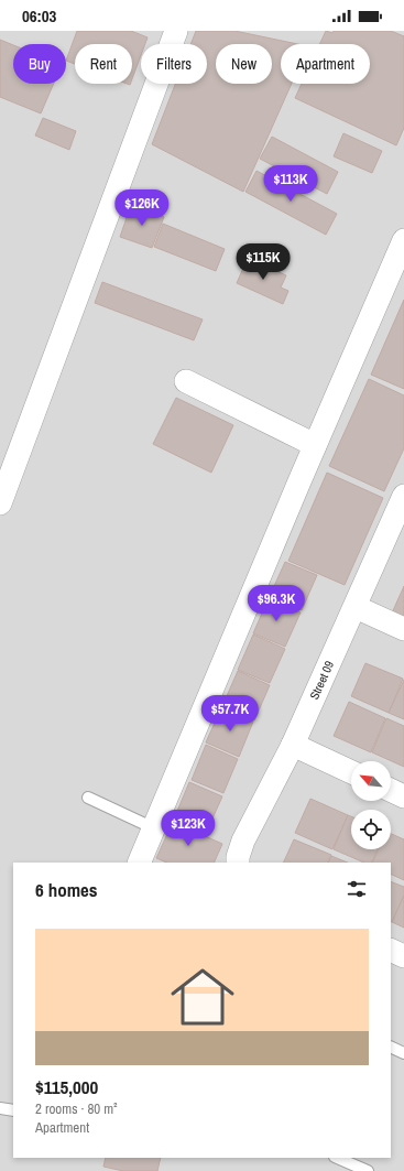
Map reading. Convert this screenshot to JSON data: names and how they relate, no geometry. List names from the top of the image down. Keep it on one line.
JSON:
{"streets":{"street":["Street 09"]},"north":"top left","page":{"status":"06:03","chip":["Buy","Rent","Filters","New","Apartment"],"price":["$113K","$126K","$115K","$96.3K","$57.7K","$123K"],"heading":"6 homes","list":[{"name":"$115,000","note":"2 rooms · 80 m² · Apartment"}]}}
